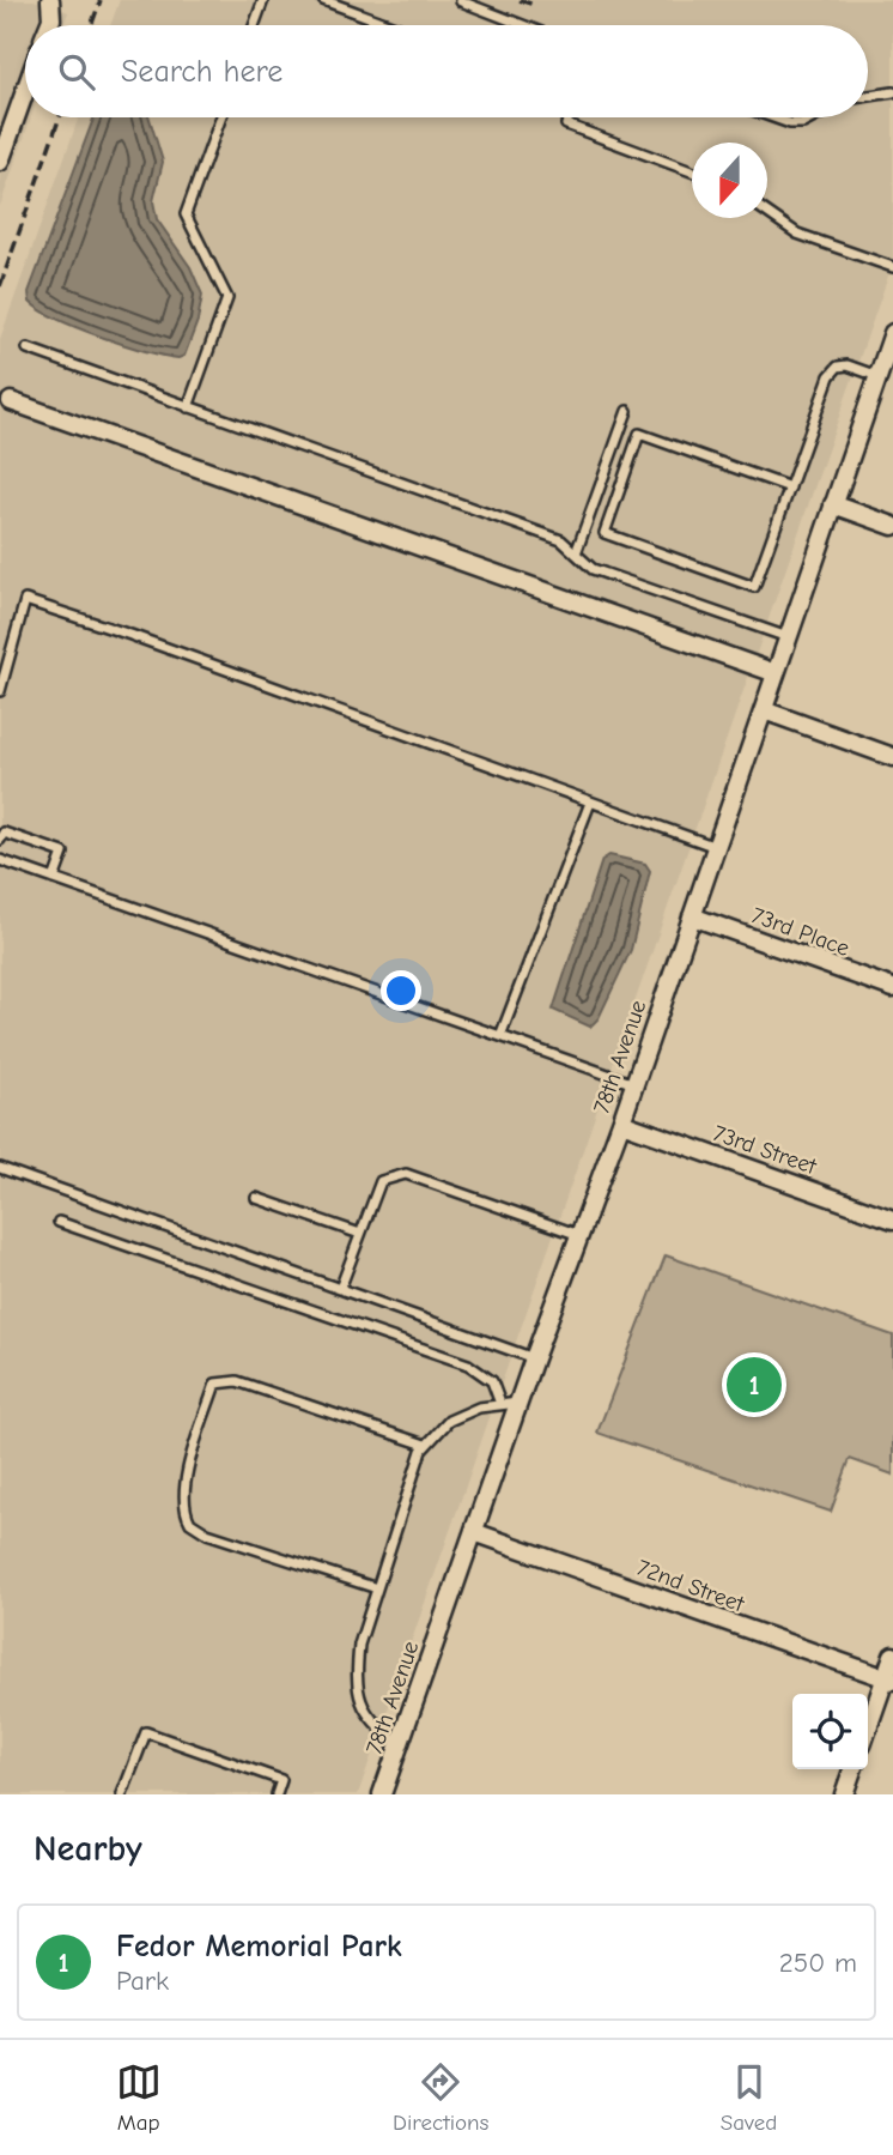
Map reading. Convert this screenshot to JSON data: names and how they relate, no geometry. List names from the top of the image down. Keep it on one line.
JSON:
{"streets":{"street":["73rd Place","78th Avenue","73rd Street","72nd Street"]},"crossings":[["73rd Place","78th Avenue"],["78th Avenue","73rd Street"],["78th Avenue","72nd Street"]],"north":"bottom","page":{"search":"Search here","pins":"1","heading":"Nearby","list":[{"mark":"1","name":"Fedor Memorial Park","note":"Park","value":"250 m"}],"nav":["Map","Directions","Saved"]}}
